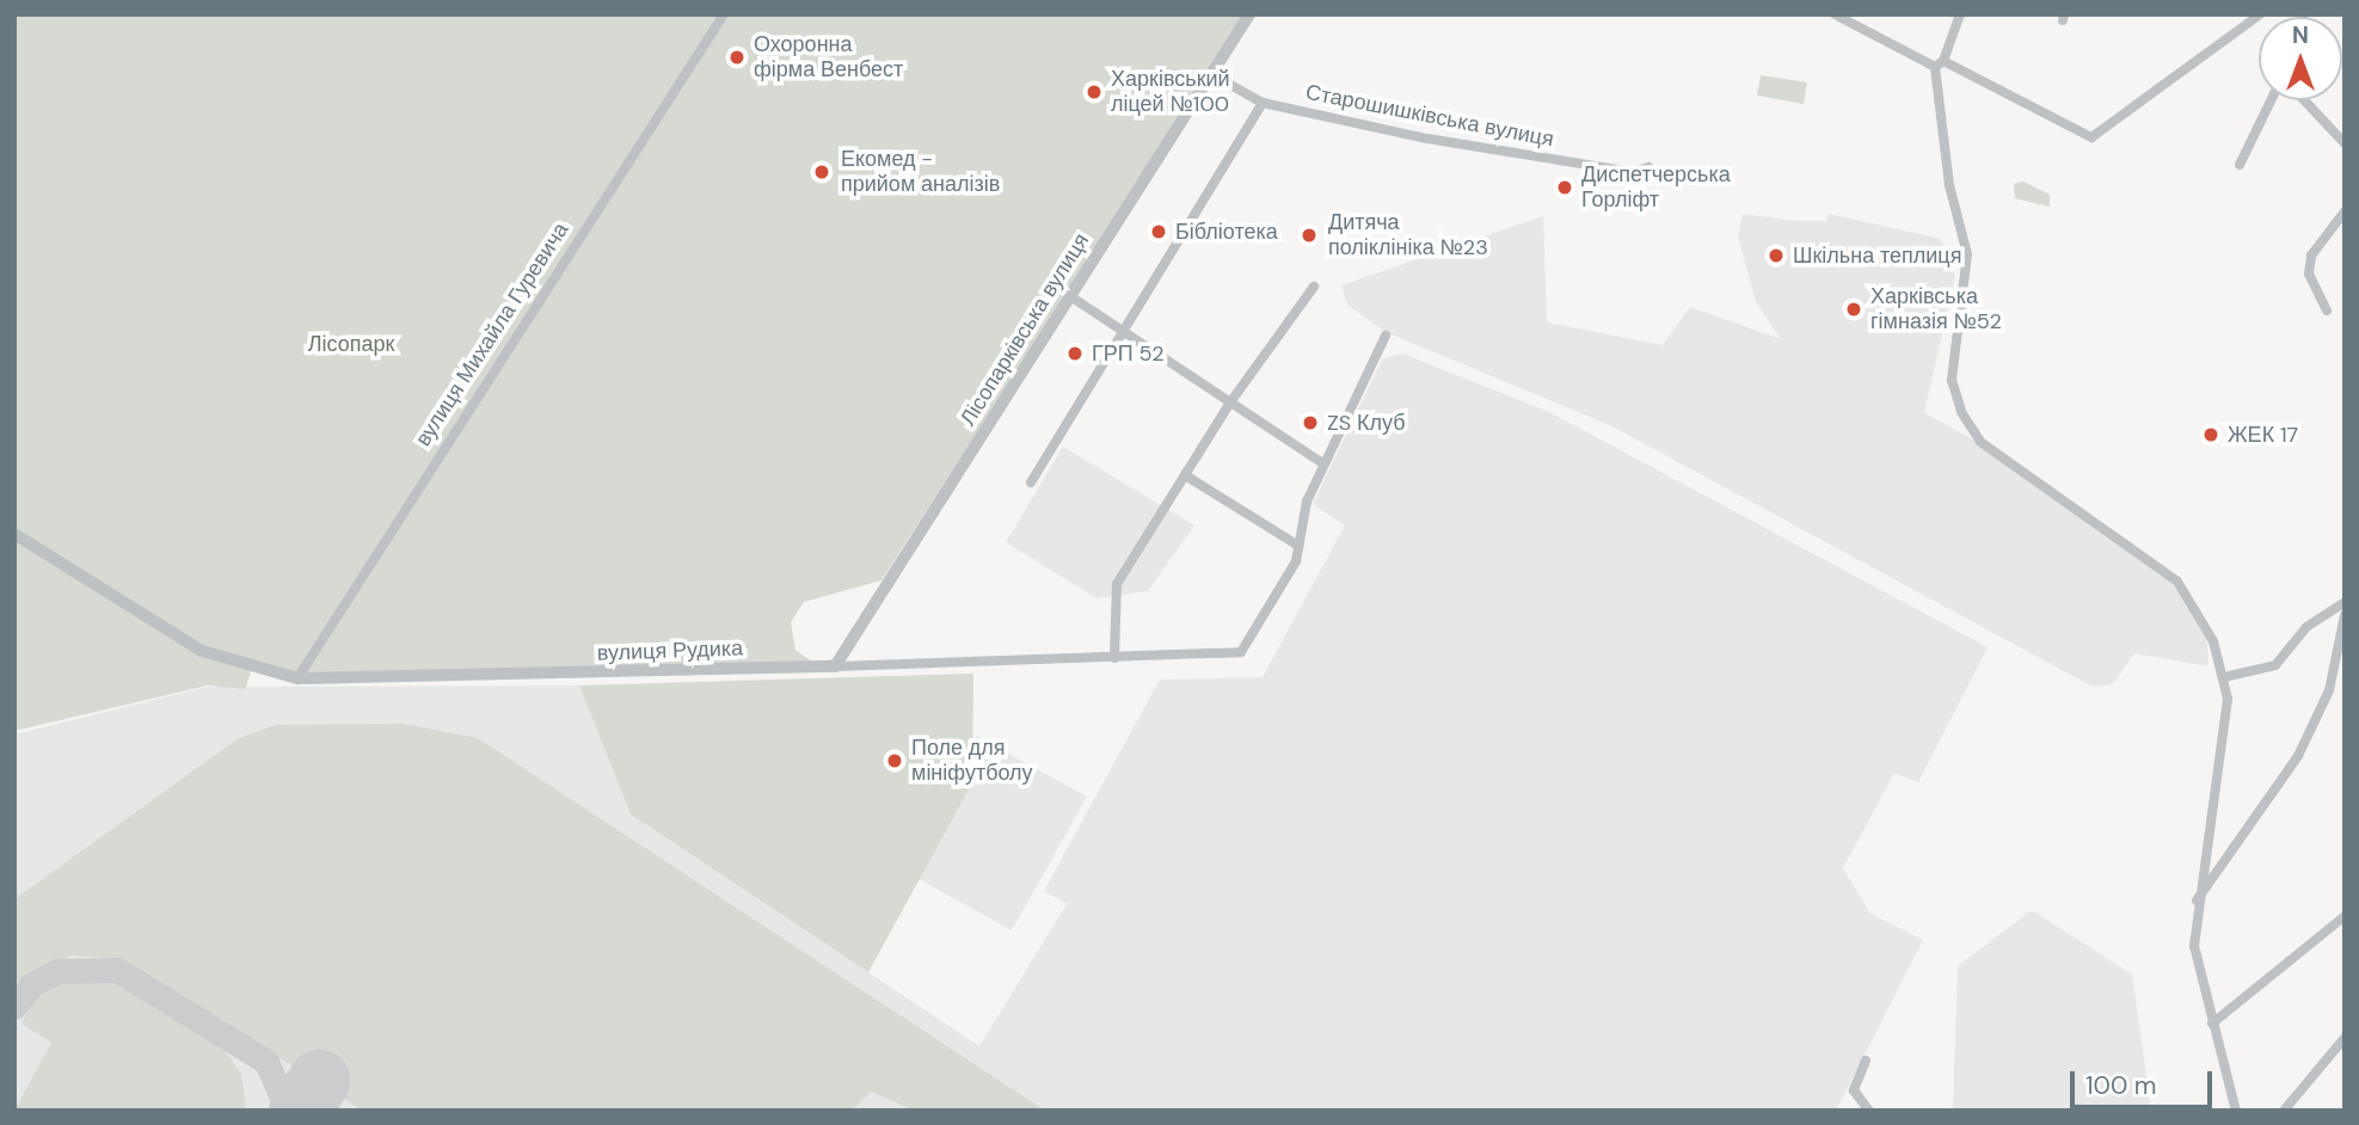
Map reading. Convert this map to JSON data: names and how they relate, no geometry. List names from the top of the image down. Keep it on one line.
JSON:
{"streets":{"street":["Старошишківська вулиця","Лісопарківська вулиця","вулиця Михайла Гуревича","вулиця Рудика"]},"crossings":[["Старошишківська вулиця","Лісопарківська вулиця"],["Лісопарківська вулиця","вулиця Рудика"],["вулиця Михайла Гуревича","вулиця Рудика"]],"parks":["Лісопарк"],"places":["Охоронна фірма Венбест","Харківський ліцей №100","Екомед - прийом аналізів","Диспетчерська Горліфт","Бібліотека","Дитяча поліклініка №23","Шкільна теплиця","Харківська гімназія №52","ГРП 52","ZS Клуб","ЖЕК 17","Поле для мініфутболу"],"scale_bar":"100 m","north":"top"}
